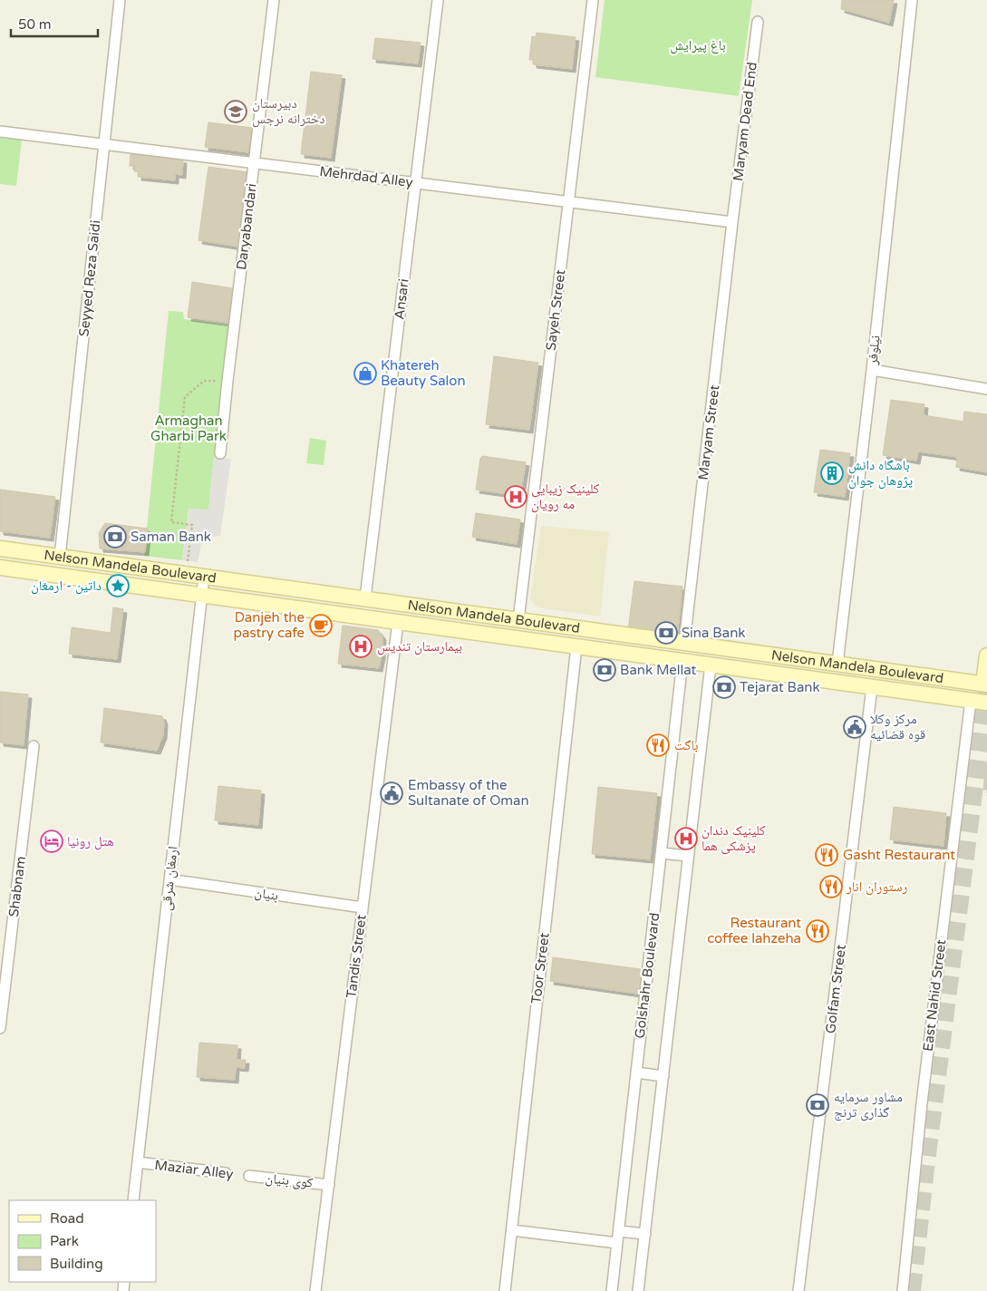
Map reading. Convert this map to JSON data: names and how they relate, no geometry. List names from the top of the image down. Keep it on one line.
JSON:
{"streets":{"main road":["Nelson Mandela Boulevard"],"street":["Maryam Dead End","Mehrdad Alley","Daryabandari","Seyyed Reza Saidi","Ansari","Sayeh Street","نیلوفر","Maryam Street","ارمغان شرقی","Shabnam","بنیان","Tandis Street","Toor Street","Golshahr Boulevard","Golfam Street","East Nahid Street","Maziar Alley","کوی بنیان"]},"crossings":[["Maryam Dead End","Mehrdad Alley"],["Maryam Dead End","Maryam Street"],["Mehrdad Alley","Daryabandari"],["Mehrdad Alley","Seyyed Reza Saidi"],["Mehrdad Alley","Ansari"],["Mehrdad Alley","Sayeh Street"],["Mehrdad Alley","Maryam Street"],["Seyyed Reza Saidi","Nelson Mandela Boulevard"],["Ansari","Nelson Mandela Boulevard"],["Sayeh Street","Nelson Mandela Boulevard"],["نیلوفر","Nelson Mandela Boulevard"],["Maryam Street","Nelson Mandela Boulevard"],["Nelson Mandela Boulevard","ارمغان شرقی"],["Nelson Mandela Boulevard","Tandis Street"],["Nelson Mandela Boulevard","Toor Street"],["Nelson Mandela Boulevard","Golshahr Boulevard"],["Nelson Mandela Boulevard","Golfam Street"],["Nelson Mandela Boulevard","East Nahid Street"],["ارمغان شرقی","بنیان"],["ارمغان شرقی","Maziar Alley"],["بنیان","Tandis Street"],["Tandis Street","کوی بنیان"]],"parks":["باغ پیرایش","Armaghan Gharbi Park"],"places":{"school or university":["دبیرستان دخترانه نرجس"],"shop":["Khatereh Beauty Salon"],"building":["باشگاه دانش پژوهان جوان"],"hospital":["کلینیک زیبایی مه رویان","بیمارستان تندیس","کلینیک دندان پزشکی هما"],"bank":["Saman Bank","Sina Bank","Bank Mellat","Tejarat Bank","مشاور سرمایه گذاری ترنج"],"place":["داتین - ارمغان"],"cafe":["Danjeh the pastry cafe"],"public building":["مرکز وکلا قوه قضائیه","Embassy of the Sultanate of Oman"],"restaurant":["باگت","Gasht Restaurant","رستوران انار","Restaurant coffee lahzeha"],"hotel":["هتل رونیا"]},"legend":["Road","Park","Building"],"scale_bar":"50 m"}
